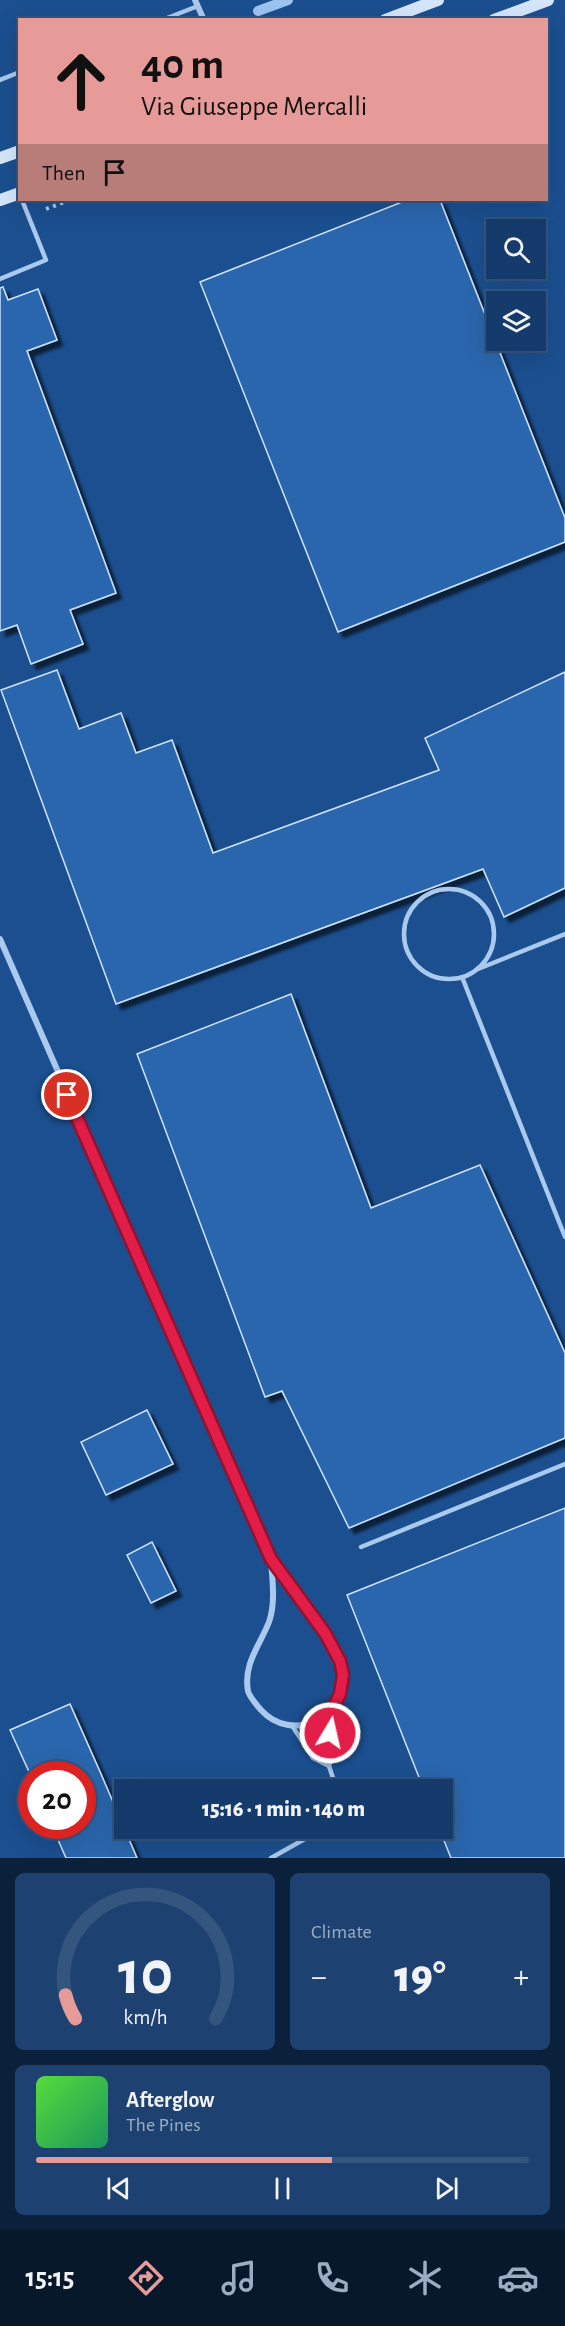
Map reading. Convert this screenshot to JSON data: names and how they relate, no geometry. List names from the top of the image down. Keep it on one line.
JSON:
{"page":{"turn":["40 m","Via Giuseppe Mercalli"],"then":"Then","limit":"20","trip":"15:16 · 1 min · 140 m","tile":"Climate","heat":["−","19°","+"],"song":["Afterglow","The Pines"],"tabs":"15:15","gauge":["10","km/h"]}}
